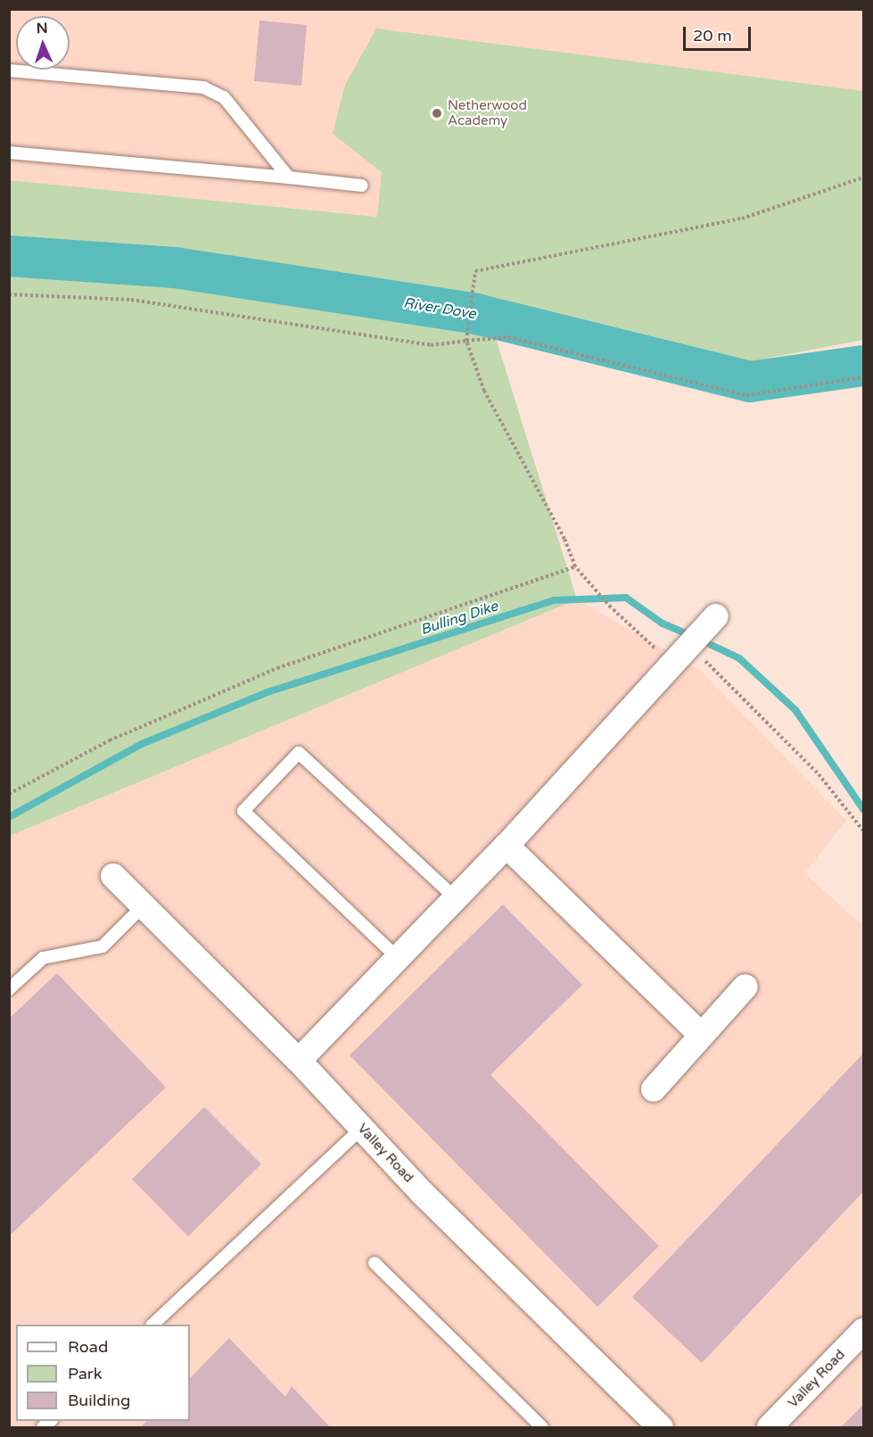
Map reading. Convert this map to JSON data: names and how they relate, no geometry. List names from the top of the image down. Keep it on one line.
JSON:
{"streets":{"street":["Valley Road"]},"water":["River Dove","Bulling Dike"],"places":["Netherwood Academy"],"legend":["Road","Park","Building"],"scale_bar":"20 m","north":"top"}
